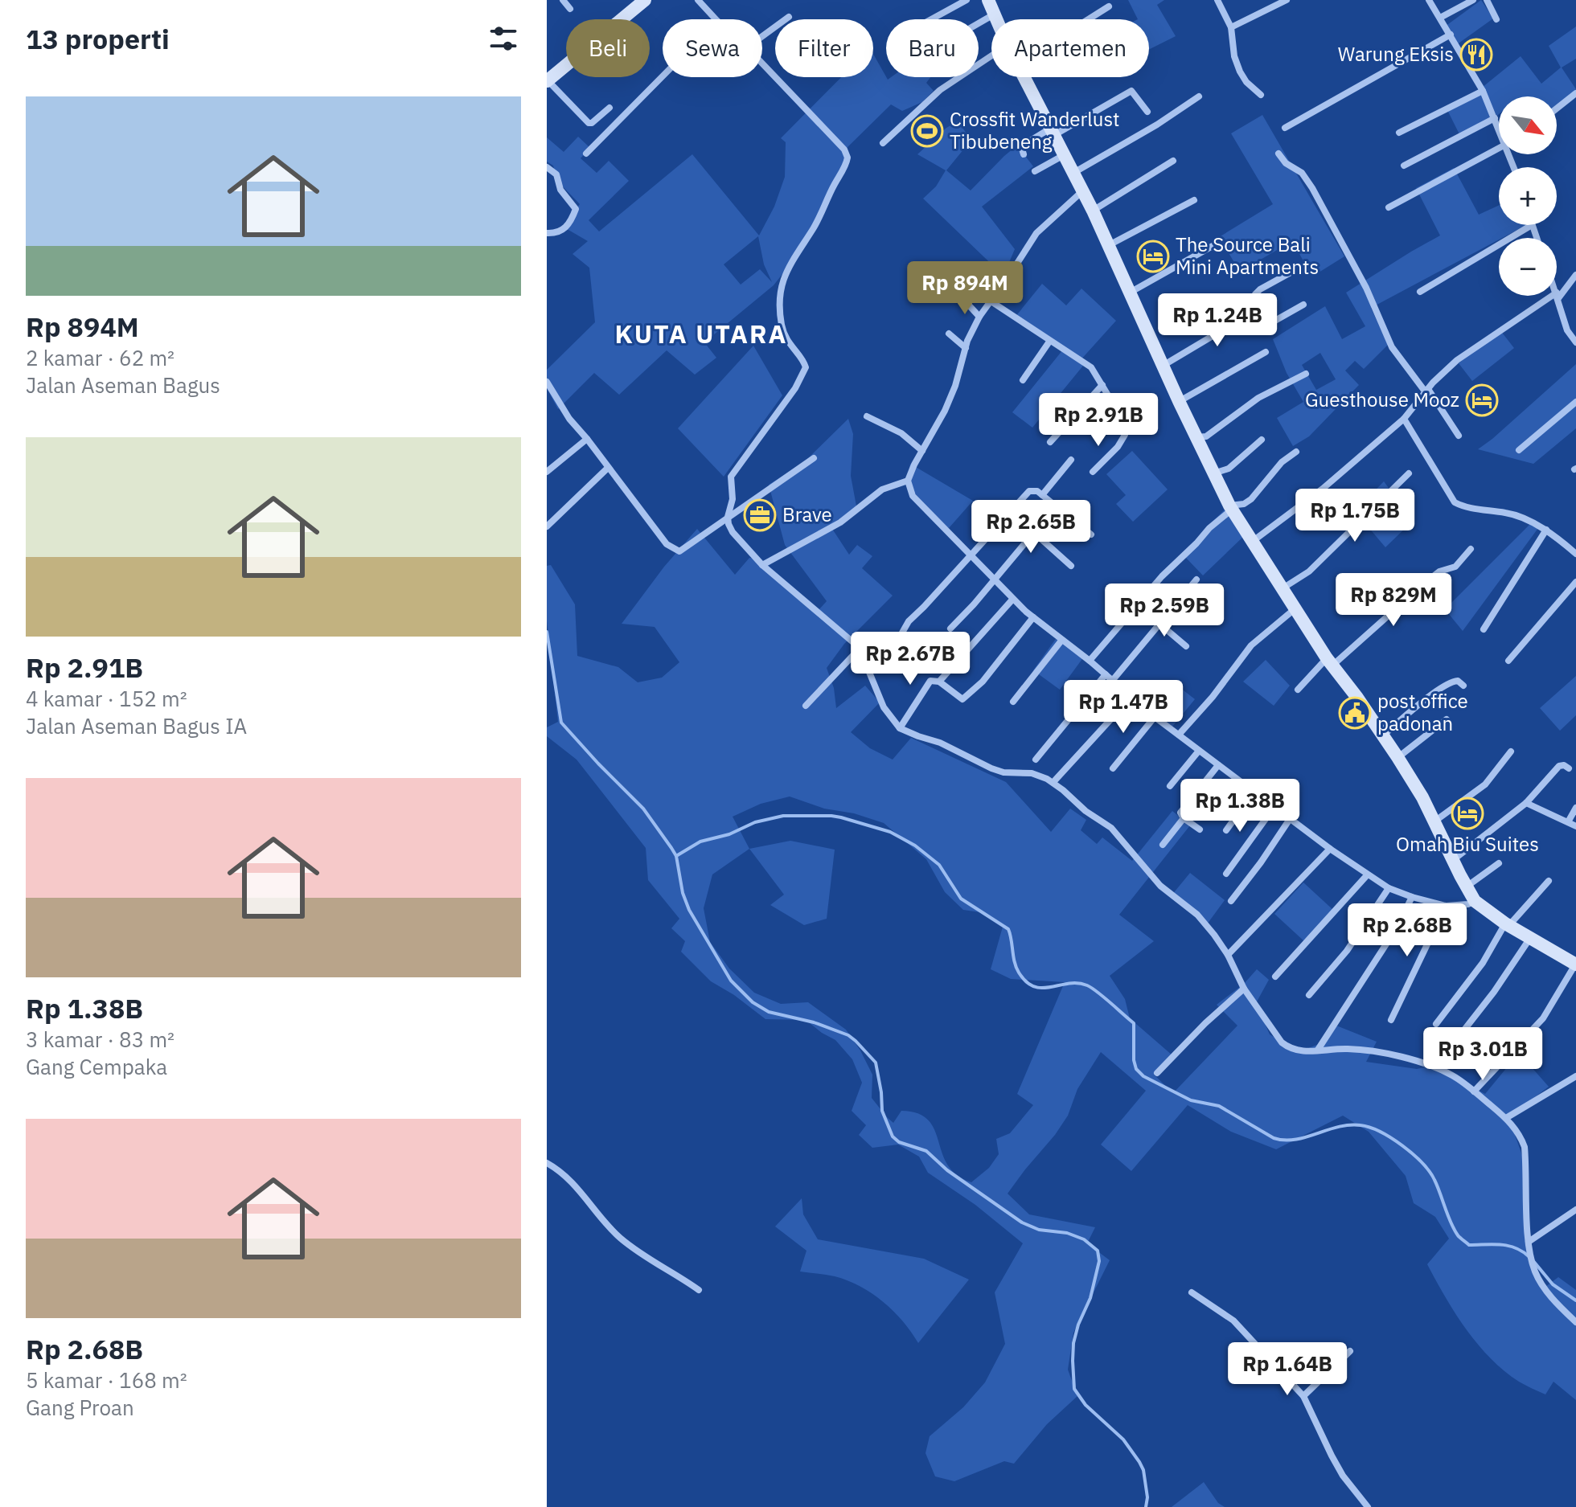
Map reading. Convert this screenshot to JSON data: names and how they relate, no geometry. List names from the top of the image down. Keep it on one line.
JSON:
{"districts":["KUTA UTARA"],"places":{"restaurant":["Warung Eksis"],"sports":["Crossfit Wanderlust Tibubeneng"],"hotel":["The Source Bali Mini Apartments","Guesthouse Mooz","Omah Biu Suites"],"office":["Brave"],"public building":["post office padonan"]},"north":"bottom right","page":{"heading":"13 properti","chip":["Beli","Sewa","Filter","Baru","Apartemen"],"list":[{"name":"Rp 894M","note":"2 kamar · 62 m² · Jalan Aseman Bagus"},{"name":"Rp 2.91B","note":"4 kamar · 152 m² · Jalan Aseman Bagus IA"},{"name":"Rp 1.38B","note":"3 kamar · 83 m² · Gang Cempaka"},{"name":"Rp 2.68B","note":"5 kamar · 168 m² · Gang Proan"}],"map_buttons":["+","−"],"price":["Rp 894M","Rp 1.24B","Rp 2.91B","Rp 1.75B","Rp 2.65B","Rp 829M","Rp 2.59B","Rp 2.67B","Rp 1.47B","Rp 1.38B","Rp 2.68B","Rp 3.01B","Rp 1.64B"]}}
